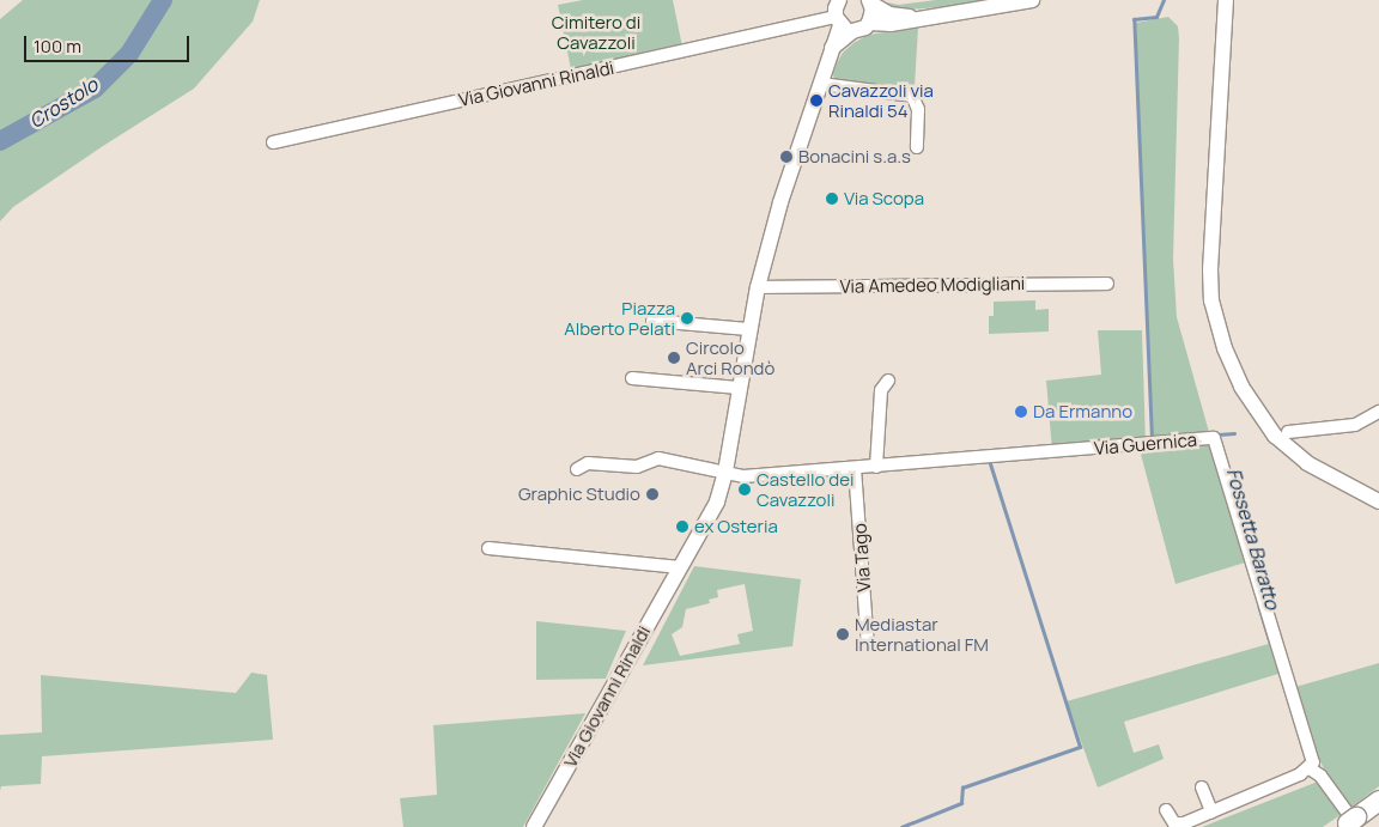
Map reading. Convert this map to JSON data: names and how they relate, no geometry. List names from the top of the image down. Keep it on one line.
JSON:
{"streets":{"street":["Via Giovanni Rinaldi","Via Amedeo Modigliani","Via Guernica","Via Tago"]},"crossings":[["Via Giovanni Rinaldi","Via Amedeo Modigliani"],["Via Giovanni Rinaldi","Via Guernica"],["Via Guernica","Via Tago"]],"water":["Crostolo","Fossetta Baratto"],"parks":["Cimitero di Cavazzoli"],"places":["Cavazzoli via Rinaldi 54","Bonacini s.a.s","Via Scopa","Piazza Alberto Pelati","Circolo Arci Rondò","Da Ermanno","Castello dei Cavazzoli","Graphic Studio","ex Osteria","Mediastar International FM"],"scale_bar":"100 m"}
